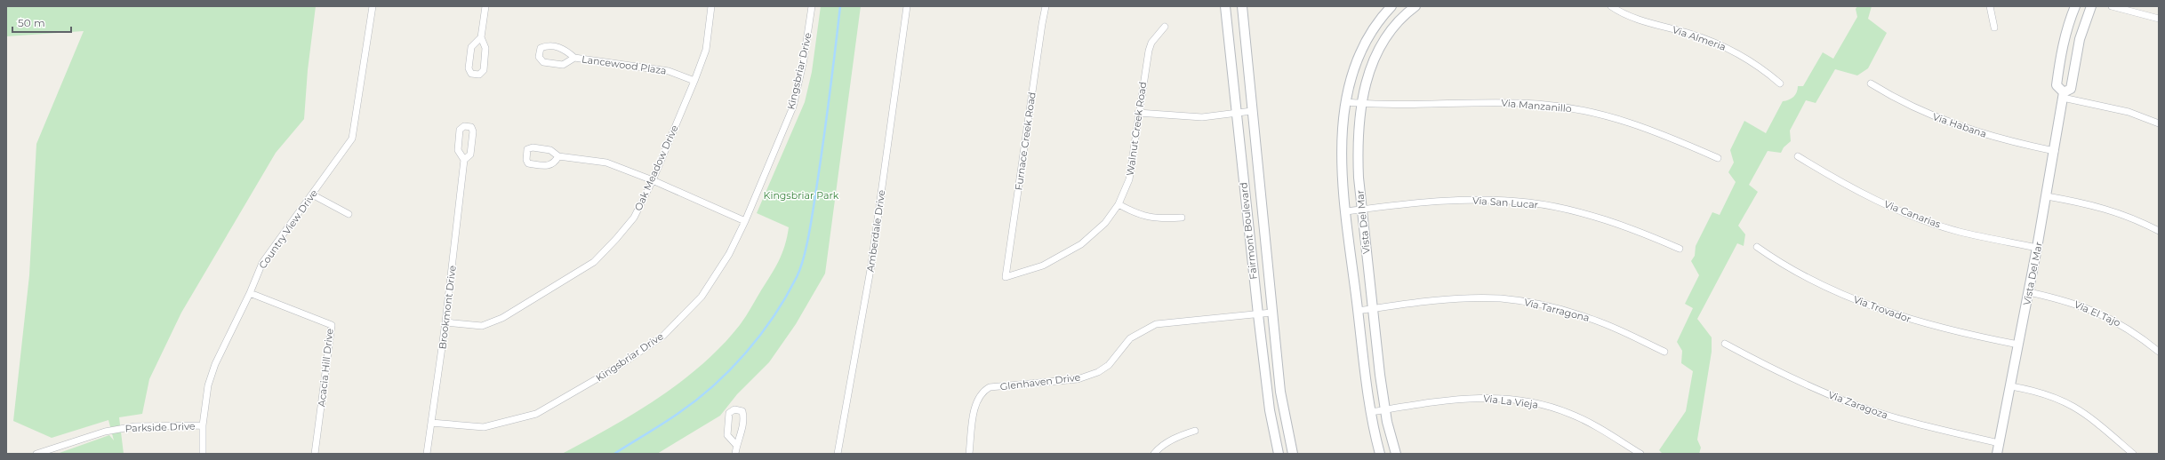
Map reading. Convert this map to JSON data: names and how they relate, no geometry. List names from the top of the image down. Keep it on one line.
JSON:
{"streets":{"street":["Via Almeria","Lancewood Plaza","Kingsbriar Drive","Via Manzanillo","Via Habana","Walnut Creek Road","Furnace Creek Road","Oak Meadow Drive","Via San Lucar","Via Canarias","Vista Del Mar","Country View Drive","Amberdale Drive","Fairmont Boulevard","Brookmont Drive","Via Trovador","Via Tarragona","Via El Tajo","Acacia Hill Drive","Glenhaven Drive","Via La Vieja","Via Zaragoza","Parkside Drive"]},"crossings":[["Lancewood Plaza","Oak Meadow Drive"],["Kingsbriar Drive","Brookmont Drive"],["Via Manzanillo","Vista Del Mar"],["Via Habana","Vista Del Mar"],["Walnut Creek Road","Furnace Creek Road"],["Oak Meadow Drive","Brookmont Drive"],["Via San Lucar","Vista Del Mar"],["Via Canarias","Vista Del Mar"],["Vista Del Mar","Via Trovador"],["Vista Del Mar","Via Tarragona"],["Vista Del Mar","Via El Tajo"],["Vista Del Mar","Via La Vieja"],["Vista Del Mar","Via Zaragoza"],["Country View Drive","Acacia Hill Drive"],["Country View Drive","Parkside Drive"],["Fairmont Boulevard","Glenhaven Drive"]],"parks":["Kingsbriar Park"],"scale_bar":"50 m"}
